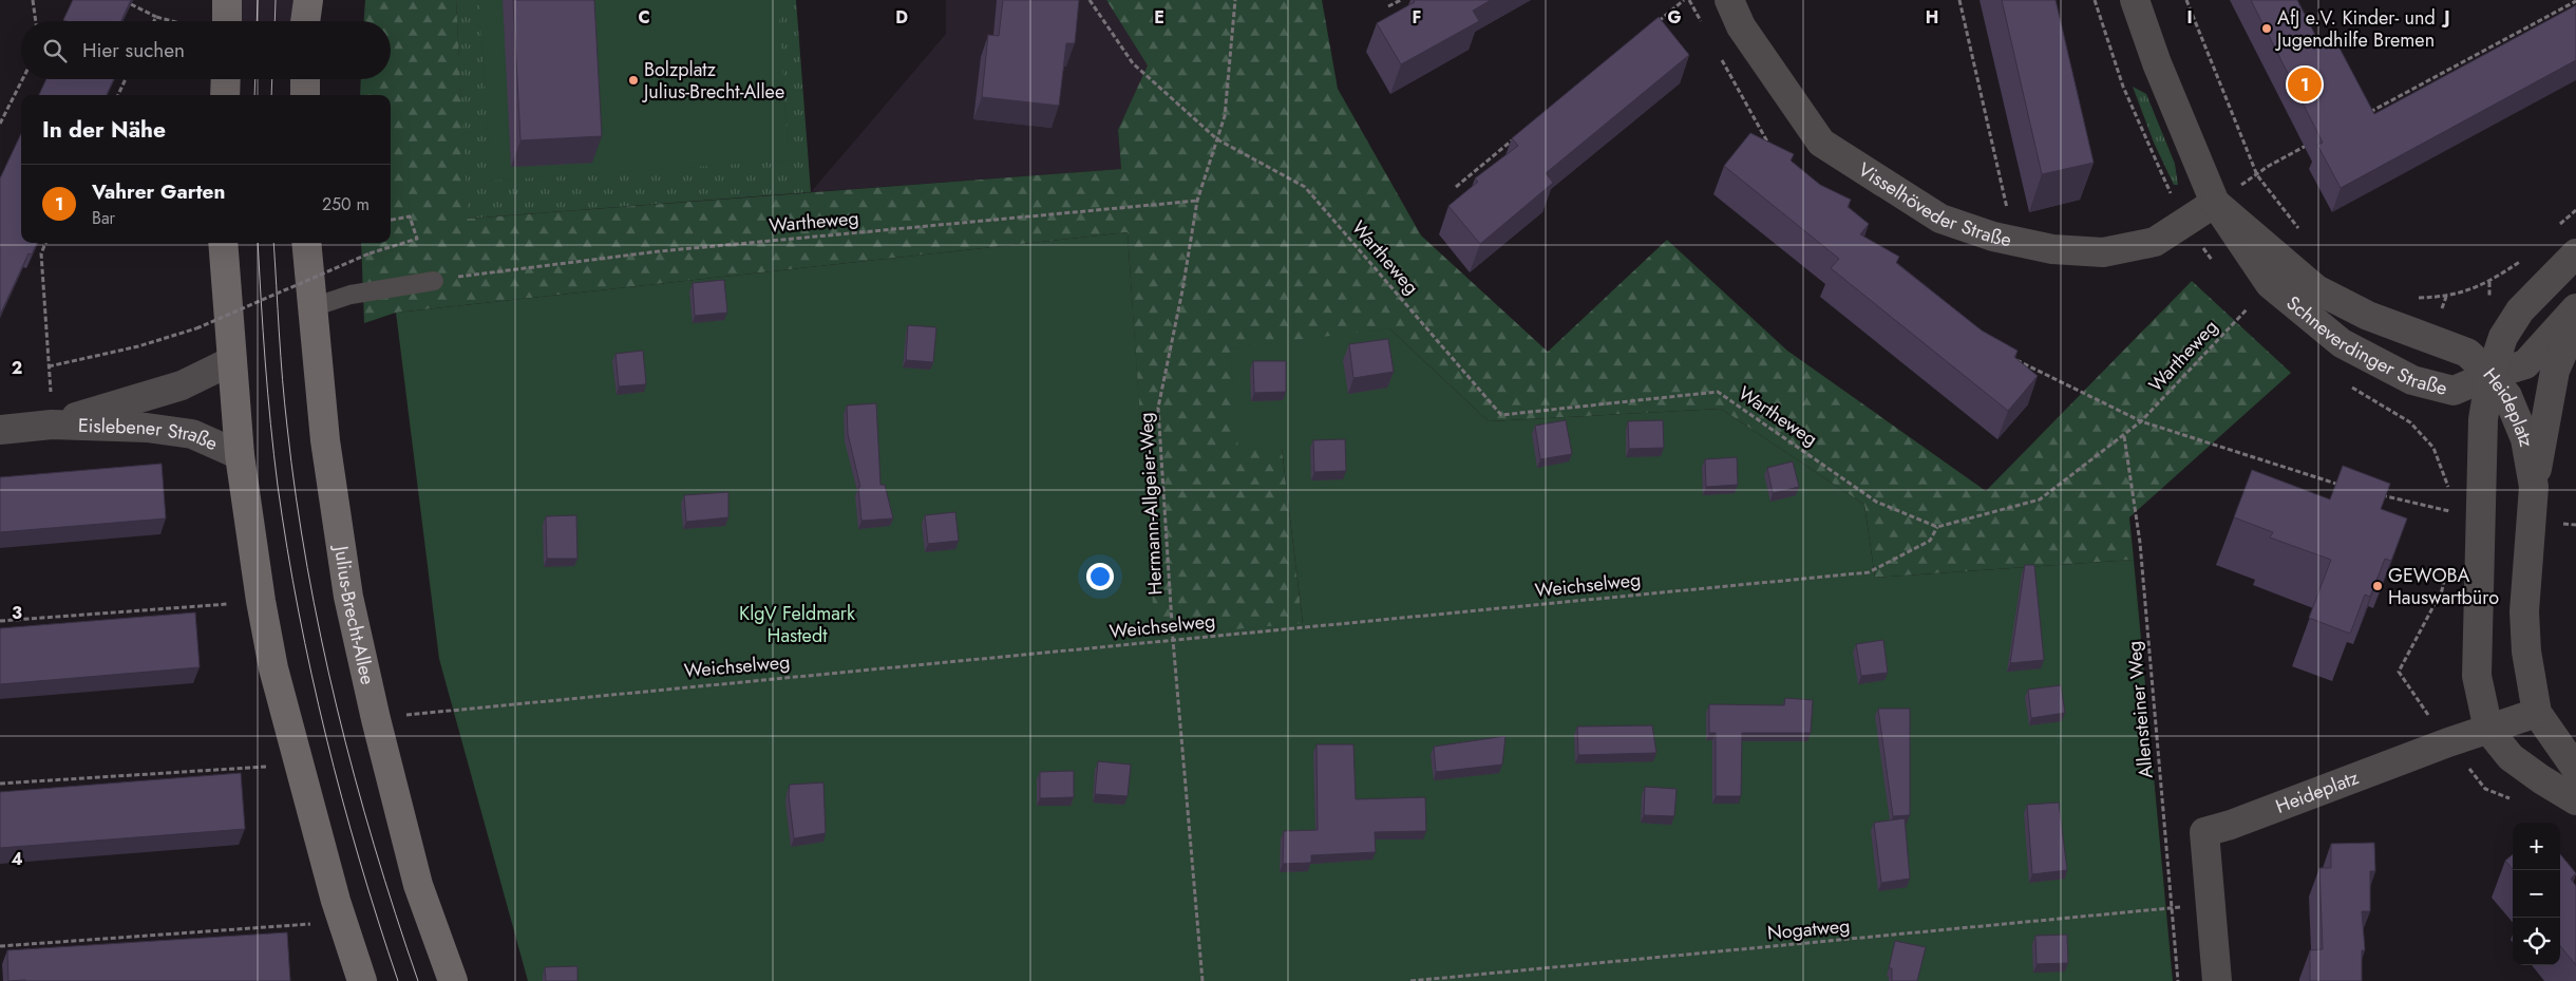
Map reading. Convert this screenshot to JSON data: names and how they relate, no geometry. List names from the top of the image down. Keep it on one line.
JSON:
{"streets":{"main road":["Julius-Brecht-Allee"],"street":["Visselhöveder Straße","Schneverdinger Straße","Heideplatz","Eislebener Straße"],"path":["Wartheweg","Hermann-Allgeier-Weg","Weichselweg","Allensteiner Weg","Nogatweg"]},"crossings":[["Visselhöveder Straße","Schneverdinger Straße"],["Wartheweg","Schneverdinger Straße"],["Wartheweg","Hermann-Allgeier-Weg"],["Wartheweg","Weichselweg"],["Wartheweg","Allensteiner Weg"],["Schneverdinger Straße","Heideplatz"],["Heideplatz","Nogatweg"],["Hermann-Allgeier-Weg","Weichselweg"],["Weichselweg","Julius-Brecht-Allee"],["Allensteiner Weg","Nogatweg"]],"parks":["KlgV Feldmark Hastedt"],"places":["AfJ e.V. Kinder- und Jugendhilfe Bremen","Bolzplatz Julius-Brecht-Allee","GEWOBA Hauswartbüro"],"page":{"search":"Hier suchen","pins":"1","heading":"In der Nähe","list":[{"mark":"1","name":"Vahrer Garten","note":"Bar","value":"250 m"}],"map_buttons":["+","−"]},"grid":{"columns":["C","D","E","F","G","H","I","J"],"rows":["2","3","4"]}}
